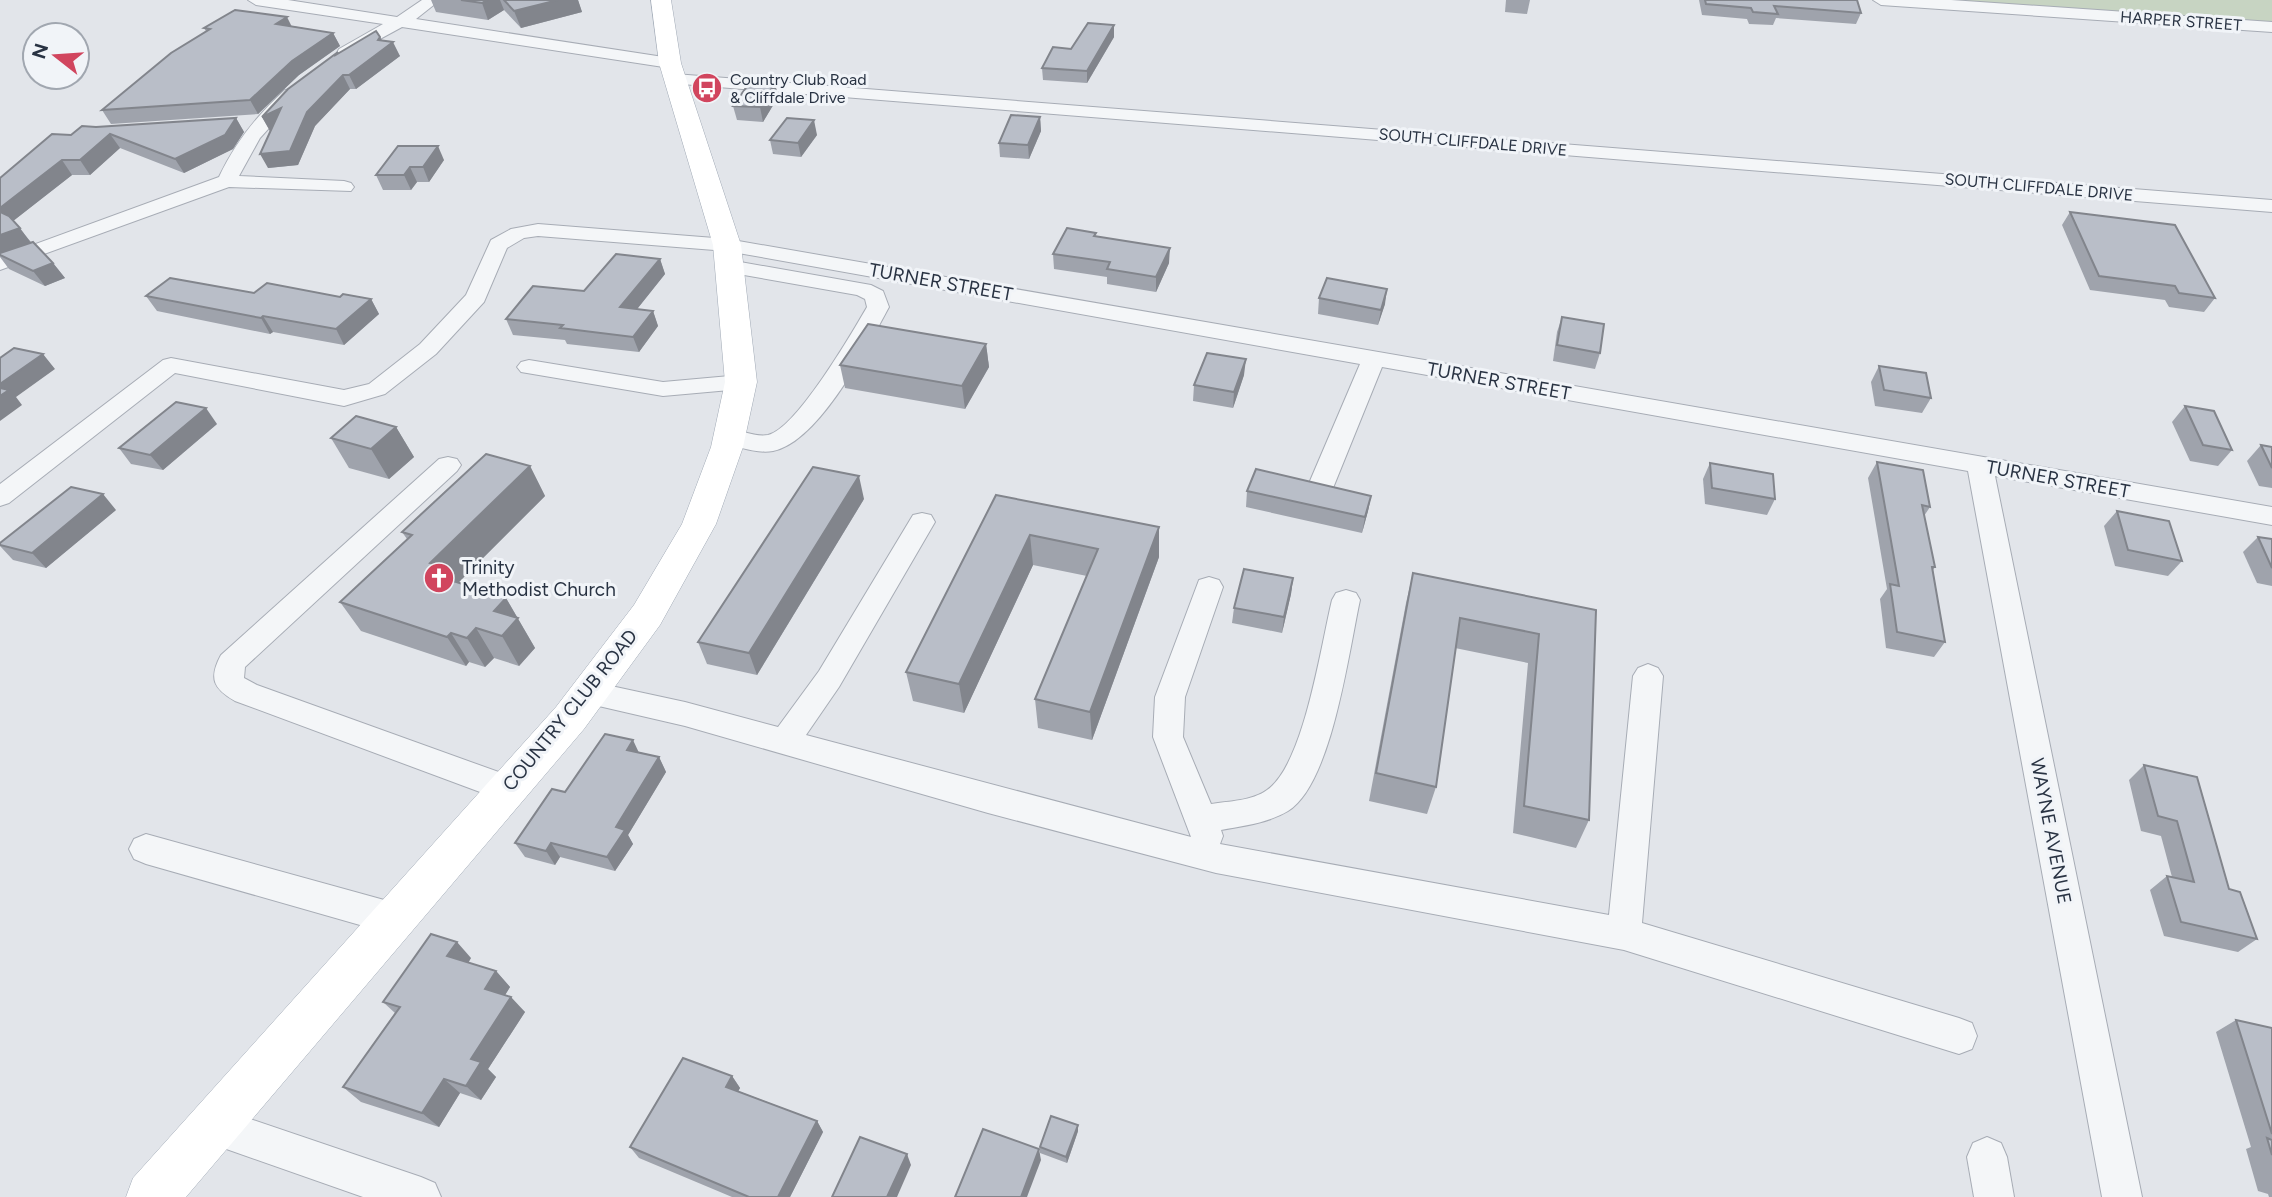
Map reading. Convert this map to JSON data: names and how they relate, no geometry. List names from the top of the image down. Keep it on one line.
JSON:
{"streets":{"main road":["COUNTRY CLUB ROAD"],"street":["HARPER STREET","SOUTH CLIFFDALE DRIVE","TURNER STREET","WAYNE AVENUE"]},"crossings":[["SOUTH CLIFFDALE DRIVE","COUNTRY CLUB ROAD"],["TURNER STREET","COUNTRY CLUB ROAD"],["TURNER STREET","WAYNE AVENUE"]],"places":{"bus stop":["Country Club Road & Cliffdale Drive"],"church":["Trinity Methodist Church"]},"north":"left"}
